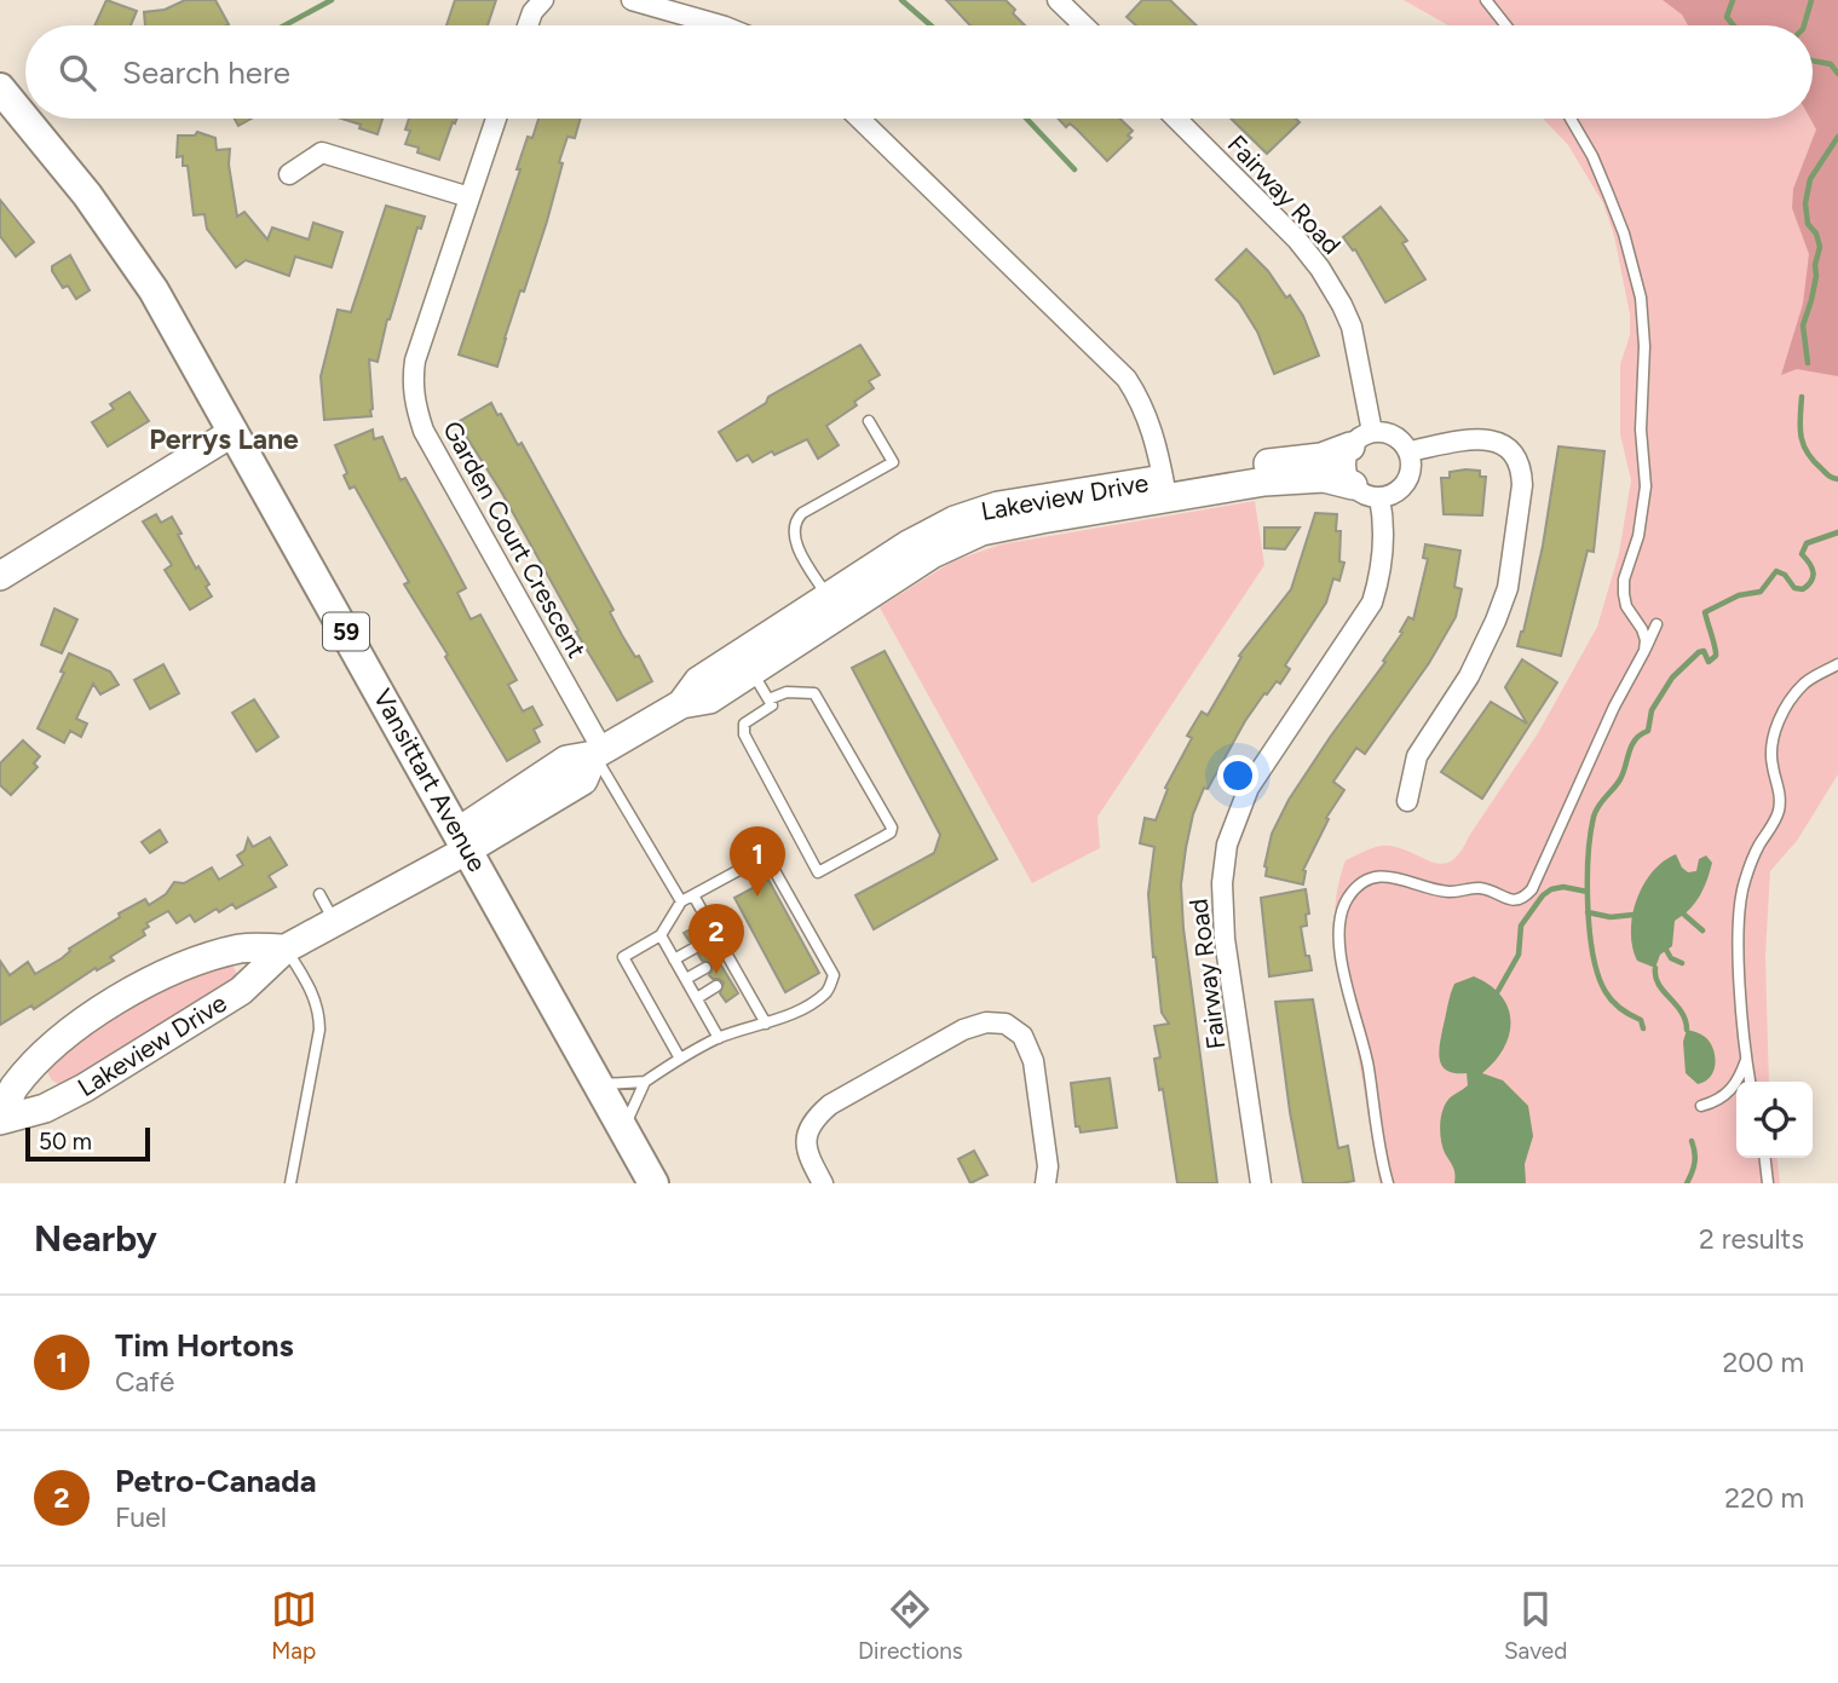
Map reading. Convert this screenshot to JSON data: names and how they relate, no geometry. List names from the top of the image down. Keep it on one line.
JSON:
{"streets":{"main road":["59","Vansittart Avenue"],"street":["Fairway Road","Lakeview Drive","Garden Court Crescent"]},"crossings":[["Fairway Road","Lakeview Drive"],["Lakeview Drive","Garden Court Crescent"],["Lakeview Drive","Vansittart Avenue"]],"districts":["Perrys Lane"],"scale_bar":"50 m","page":{"search":"Search here","pins":["1","2"],"scale":"50 m","heading":["Nearby","2 results"],"list":[{"mark":"1","name":"Tim Hortons","note":"Café","value":"200 m"},{"mark":"2","name":"Petro-Canada","note":"Fuel","value":"220 m"}],"nav":["Map","Directions","Saved"]}}
